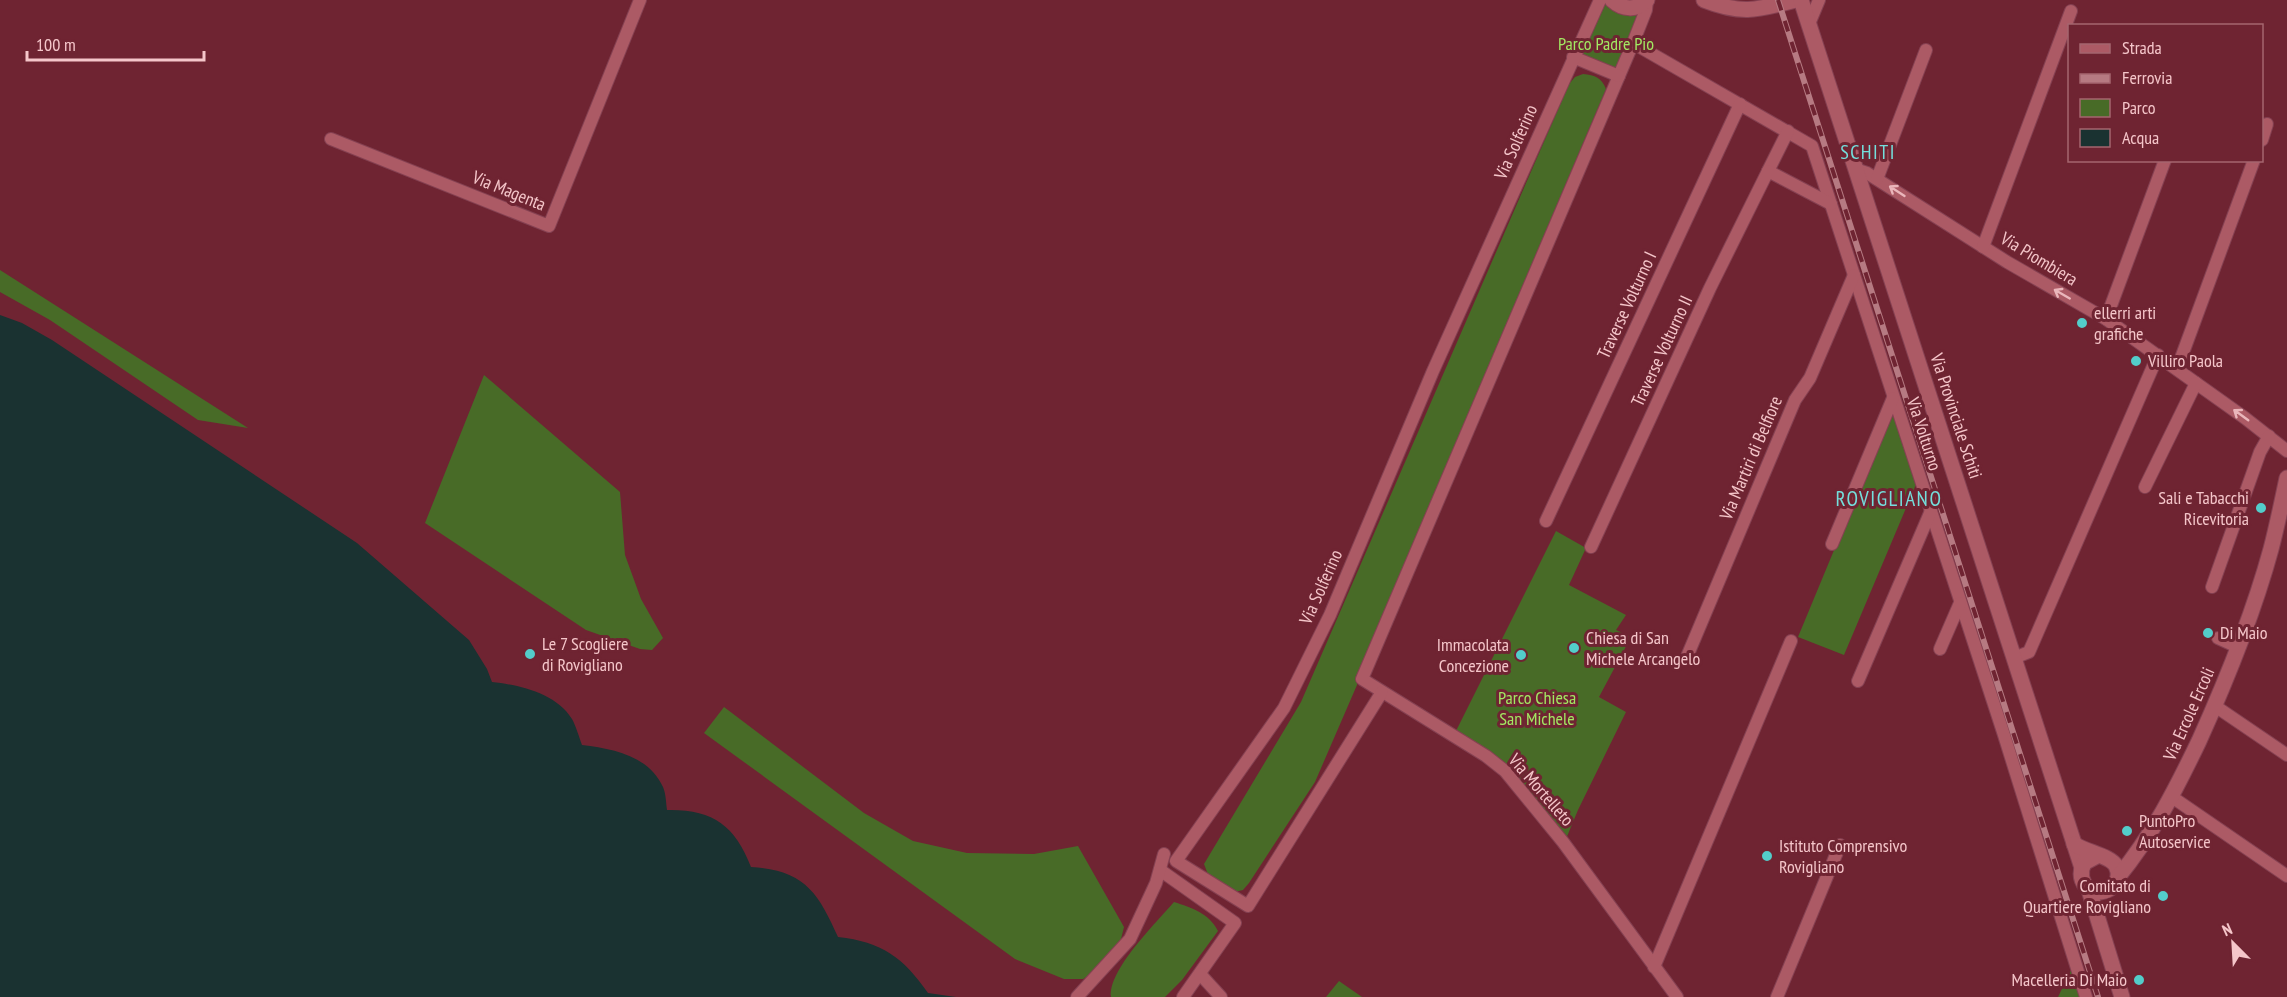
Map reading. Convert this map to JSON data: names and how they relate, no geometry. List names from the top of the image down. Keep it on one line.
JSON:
{"streets":{"street":["Via Solferino","Via Magenta","Via Piombiera","Traverse Volturno I","Traverse Volturno II","Via Provinciale Schiti","Via Volturno","Via Martiri di Belfiore","Via Ercole Ercoli","Via Mortelleto"]},"crossings":[["Via Solferino","Via Mortelleto"],["Via Piombiera","Via Provinciale Schiti"],["Traverse Volturno I","Via Volturno"],["Traverse Volturno II","Via Volturno"],["Via Provinciale Schiti","Via Ercole Ercoli"],["Via Volturno","Via Martiri di Belfiore"]],"one_way":["Via Piombiera"],"districts":["SCHITI","ROVIGLIANO"],"parks":["Parco Padre Pio","Parco Chiesa San Michele"],"places":["ellerri arti grafiche","Villiro Paola","Sali e Tabacchi Ricevitoria","Di Maio","Chiesa di San Michele Arcangelo","Le 7 Scogliere di Rovigliano","Immacolata Concezione","PuntoPro Autoservice","Istituto Comprensivo Rovigliano","Comitato di Quartiere Rovigliano","Macelleria Di Maio"],"legend":["Strada","Ferrovia","Parco","Acqua"],"scale_bar":"100 m","north":"top left"}
